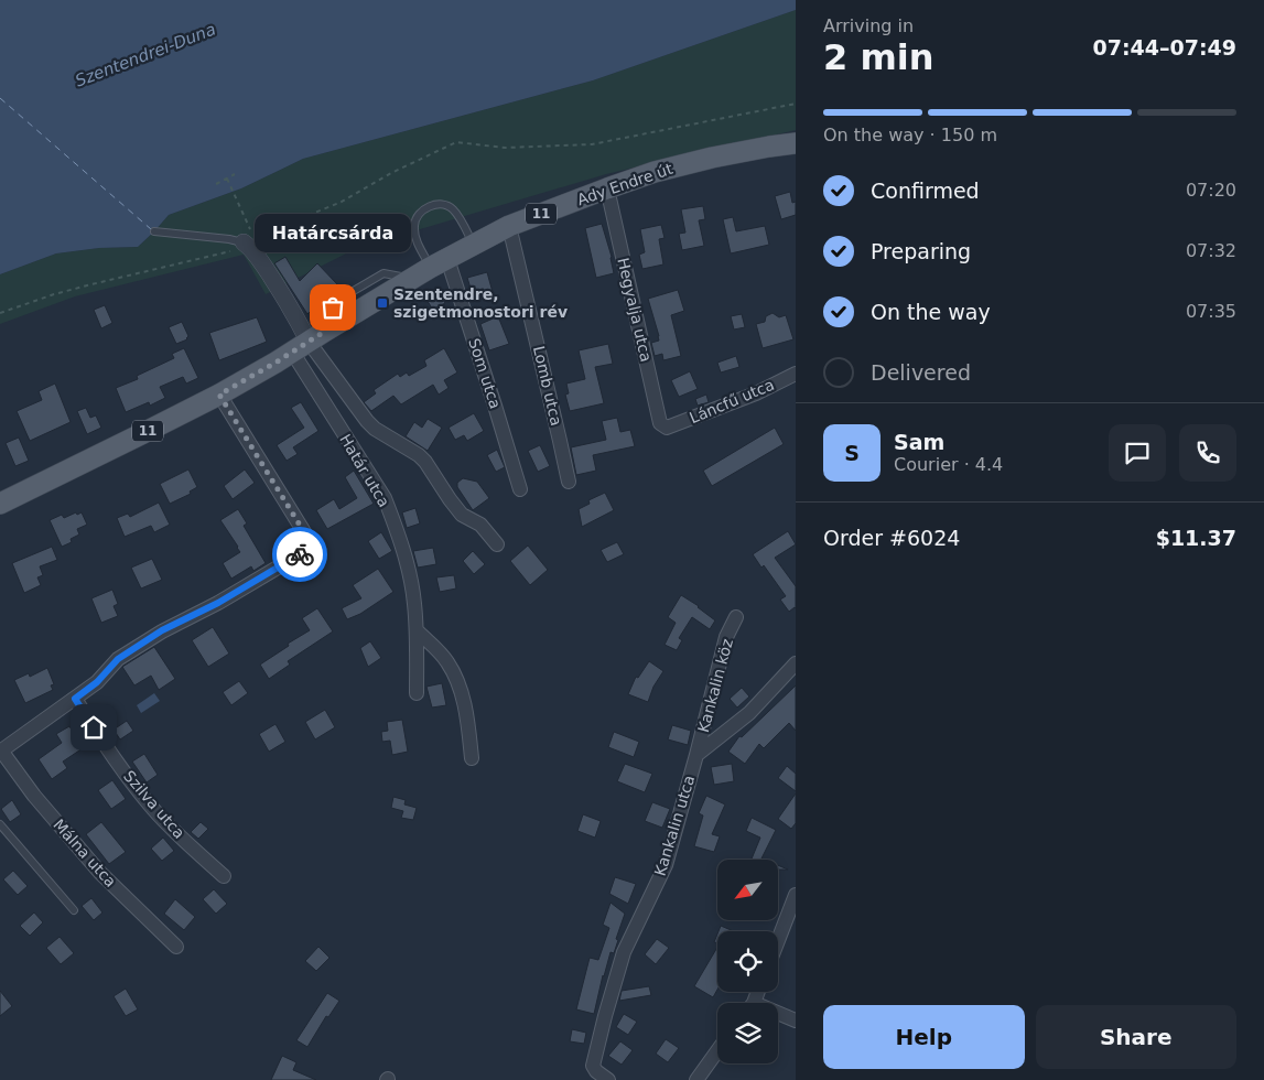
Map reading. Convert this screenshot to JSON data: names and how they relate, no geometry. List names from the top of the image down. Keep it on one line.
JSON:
{"streets":{"main road":["Ady Endre út","11"],"street":["Hegyalja utca","Som utca","Lomb utca","Láncfű utca","Határ utca","Kankalin köz","Szilva utca","Kankalin utca","Málna utca"]},"crossings":[["Ady Endre út","11"],["Ady Endre út","Hegyalja utca"],["Ady Endre út","Som utca"],["Ady Endre út","Lomb utca"],["Ady Endre út","Határ utca"],["11","Határ utca"],["Hegyalja utca","Láncfű utca"],["Kankalin köz","Kankalin utca"]],"water":["Szentendrei-Duna"],"places":{"transit":["Szentendre, szigetmonostori rév"],"other":["Határcsárda"]},"north":"bottom left","page":{"heading":["2 min","Arriving in","07:44–07:49"],"panel":["Sam","Courier · 4.4","Order #6024","$11.37"],"bar":"On the way · 150 m","list":[["Confirmed","07:20"],["Preparing","07:32"],["On the way","07:35"],"Delivered"],"bubble":"Határcsárda","round":"S","buttons":["Help","Share"]}}
